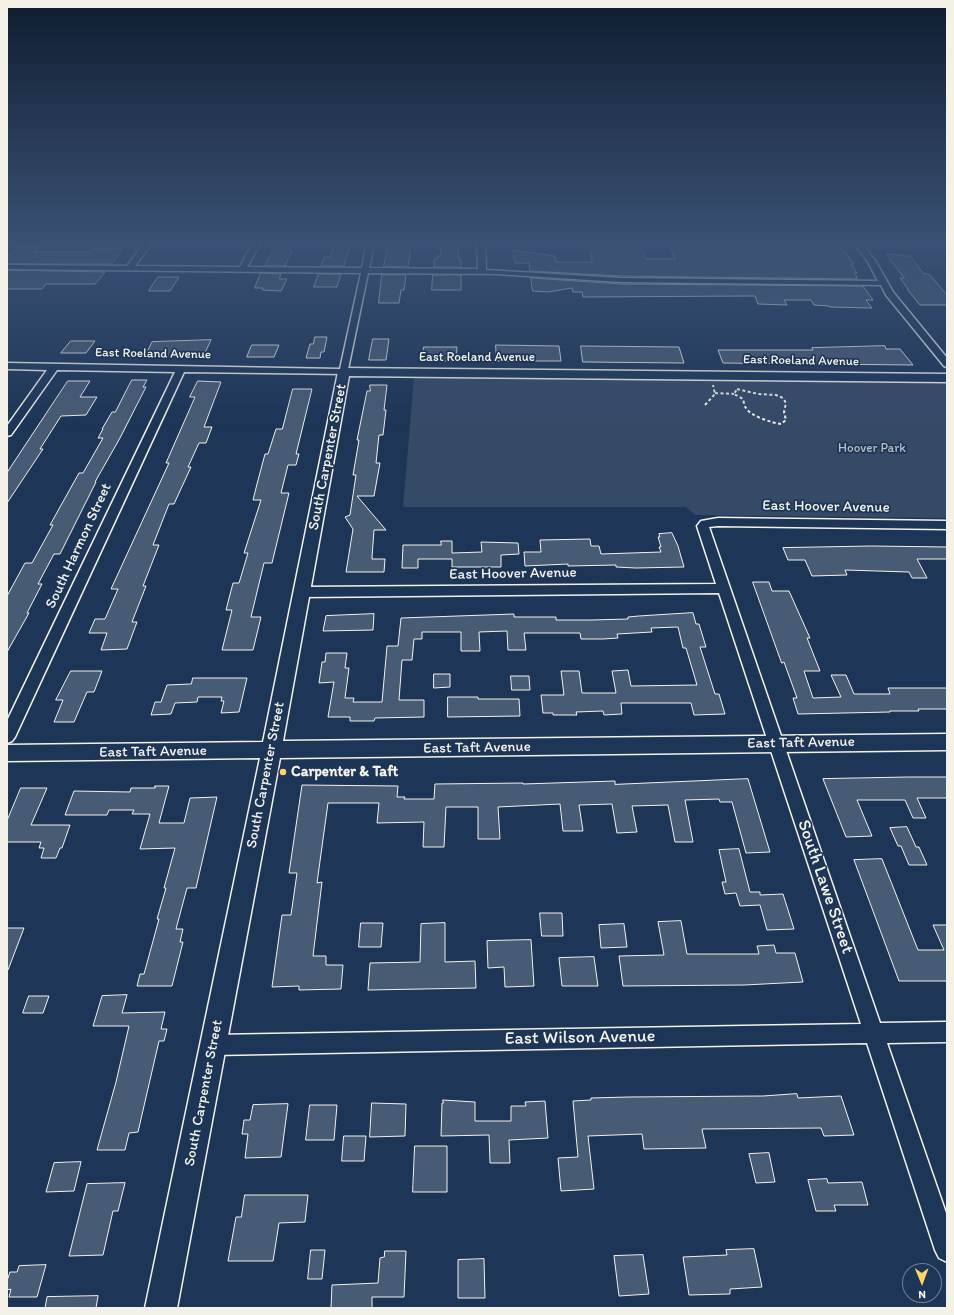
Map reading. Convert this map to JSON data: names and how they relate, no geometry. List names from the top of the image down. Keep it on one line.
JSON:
{"streets":{"street":["East Roeland Avenue","South Carpenter Street","East Hoover Avenue","South Harmon Street","East Taft Avenue","South Lawe Street","East Wilson Avenue"]},"crossings":[["East Roeland Avenue","South Carpenter Street"],["East Roeland Avenue","South Harmon Street"],["South Carpenter Street","East Hoover Avenue"],["South Carpenter Street","East Taft Avenue"],["South Carpenter Street","East Wilson Avenue"],["East Hoover Avenue","South Lawe Street"],["East Taft Avenue","South Lawe Street"],["South Lawe Street","East Wilson Avenue"]],"parks":["Hoover Park"],"places":["Carpenter & Taft"],"north":"bottom"}
